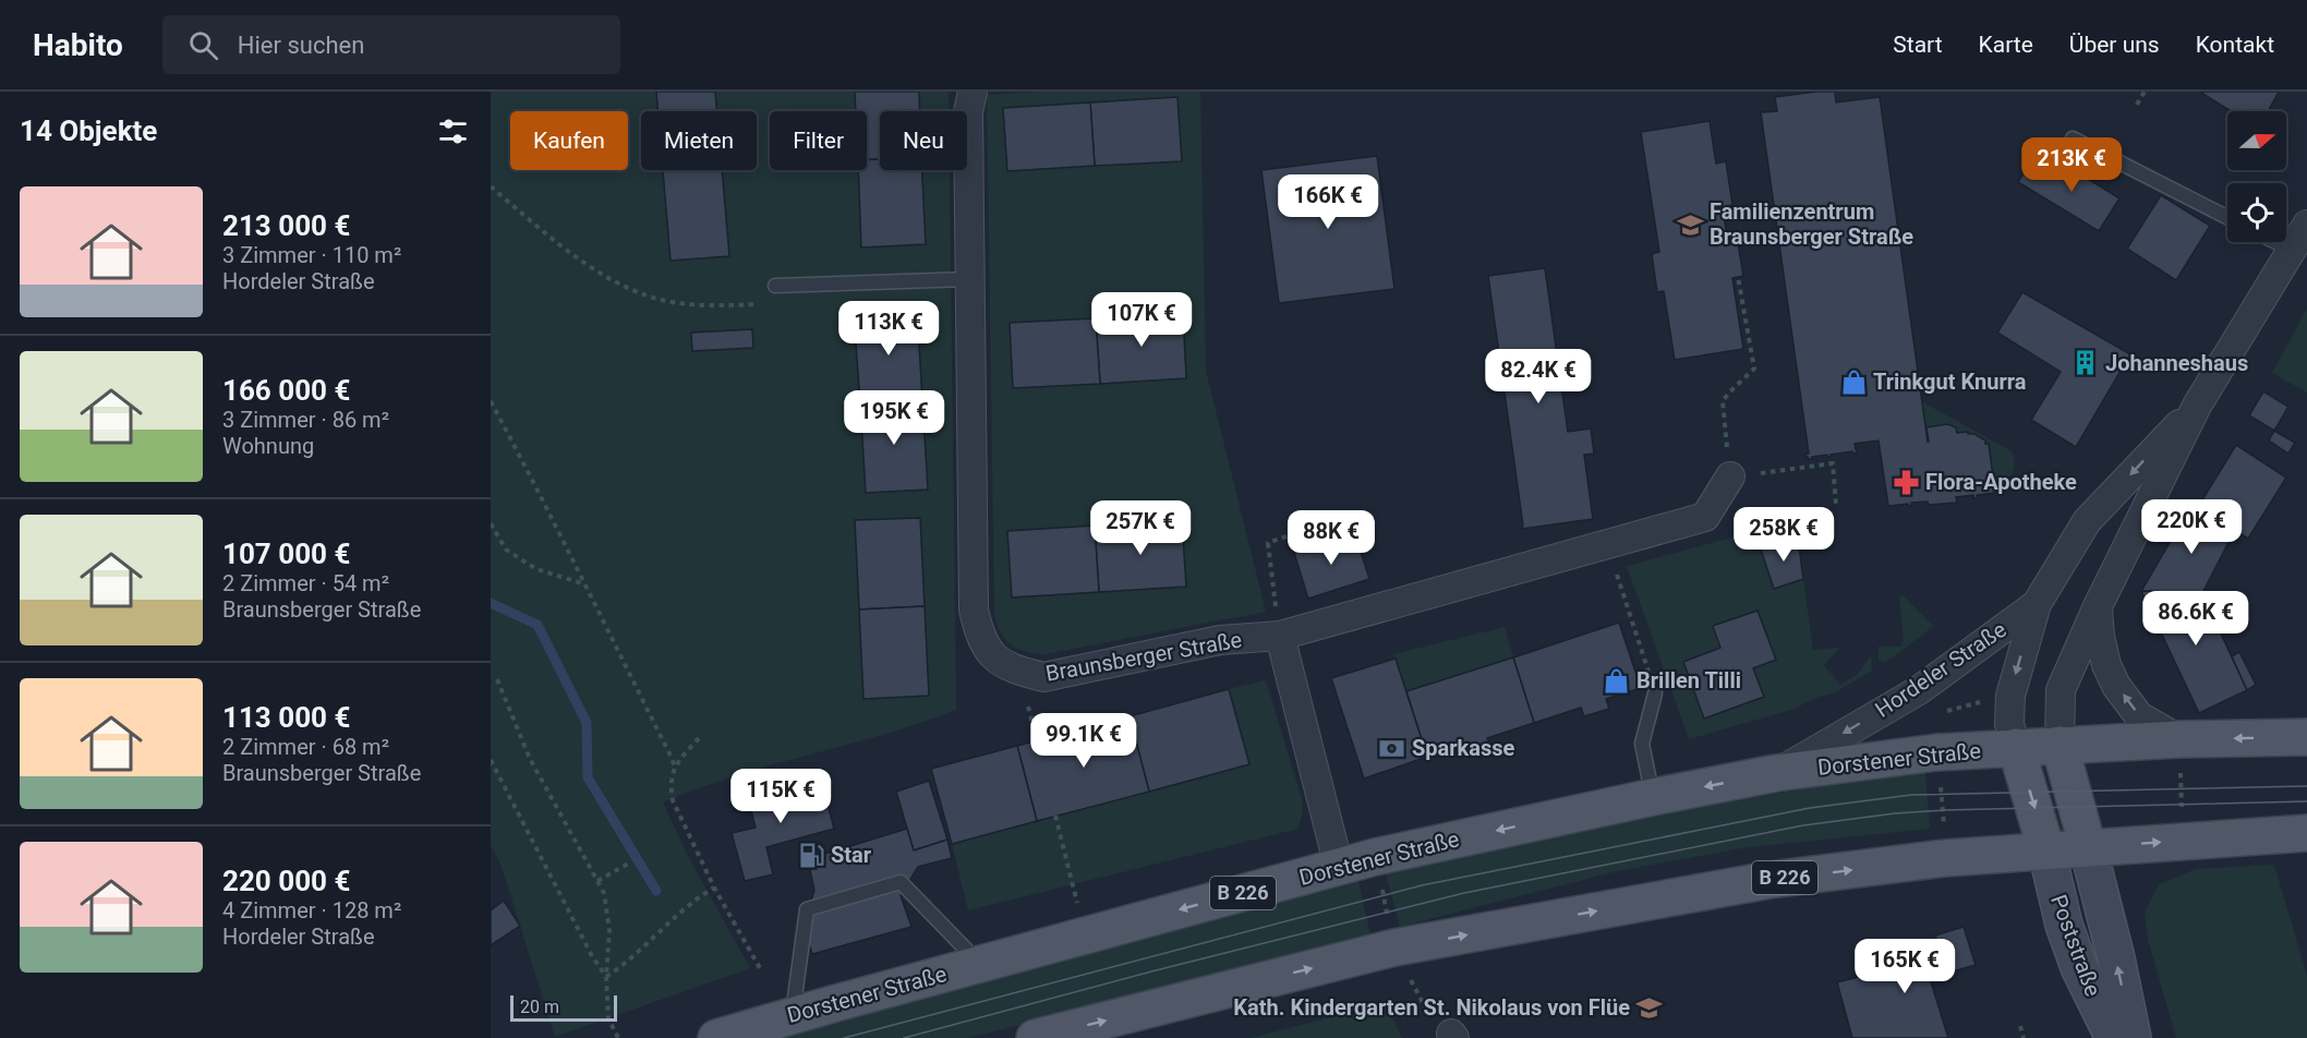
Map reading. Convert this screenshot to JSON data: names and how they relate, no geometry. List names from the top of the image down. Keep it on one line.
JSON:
{"streets":{"main road":["Dorstener Straße","B 226"],"street":["Braunsberger Straße","Hordeler Straße","Poststraße"]},"crossings":[["Hordeler Straße","Dorstener Straße"],["B 226","Poststraße"]],"places":{"school or university":["Familienzentrum Braunsberger Straße","Kath. Kindergarten St. Nikolaus von Flüe"],"building":["Johanneshaus"],"shop":["Trinkgut Knurra","Brillen Tilli"],"pharmacy":["Flora-Apotheke"],"bank":["Sparkasse"],"fuel station":["Star"]},"scale_bar":"20 m","north":"right","page":{"header":"Habito","search":"Hier suchen","nav":["Start","Karte","Über uns","Kontakt"],"heading":"14 Objekte","chip":["Kaufen","Mieten","Filter","Neu"],"price":["213K €","166K €","107K €","113K €","82.4K €","195K €","220K €","257K €","258K €","88K €","86.6K €","99.1K €","115K €","165K €"],"list":[{"name":"213 000 €","note":"3 Zimmer · 110 m² · Hordeler Straße"},{"name":"166 000 €","note":"3 Zimmer · 86 m² · Wohnung"},{"name":"107 000 €","note":"2 Zimmer · 54 m² · Braunsberger Straße"},{"name":"113 000 €","note":"2 Zimmer · 68 m² · Braunsberger Straße"},{"name":"220 000 €","note":"4 Zimmer · 128 m² · Hordeler Straße"}],"scale":"20 m"}}
